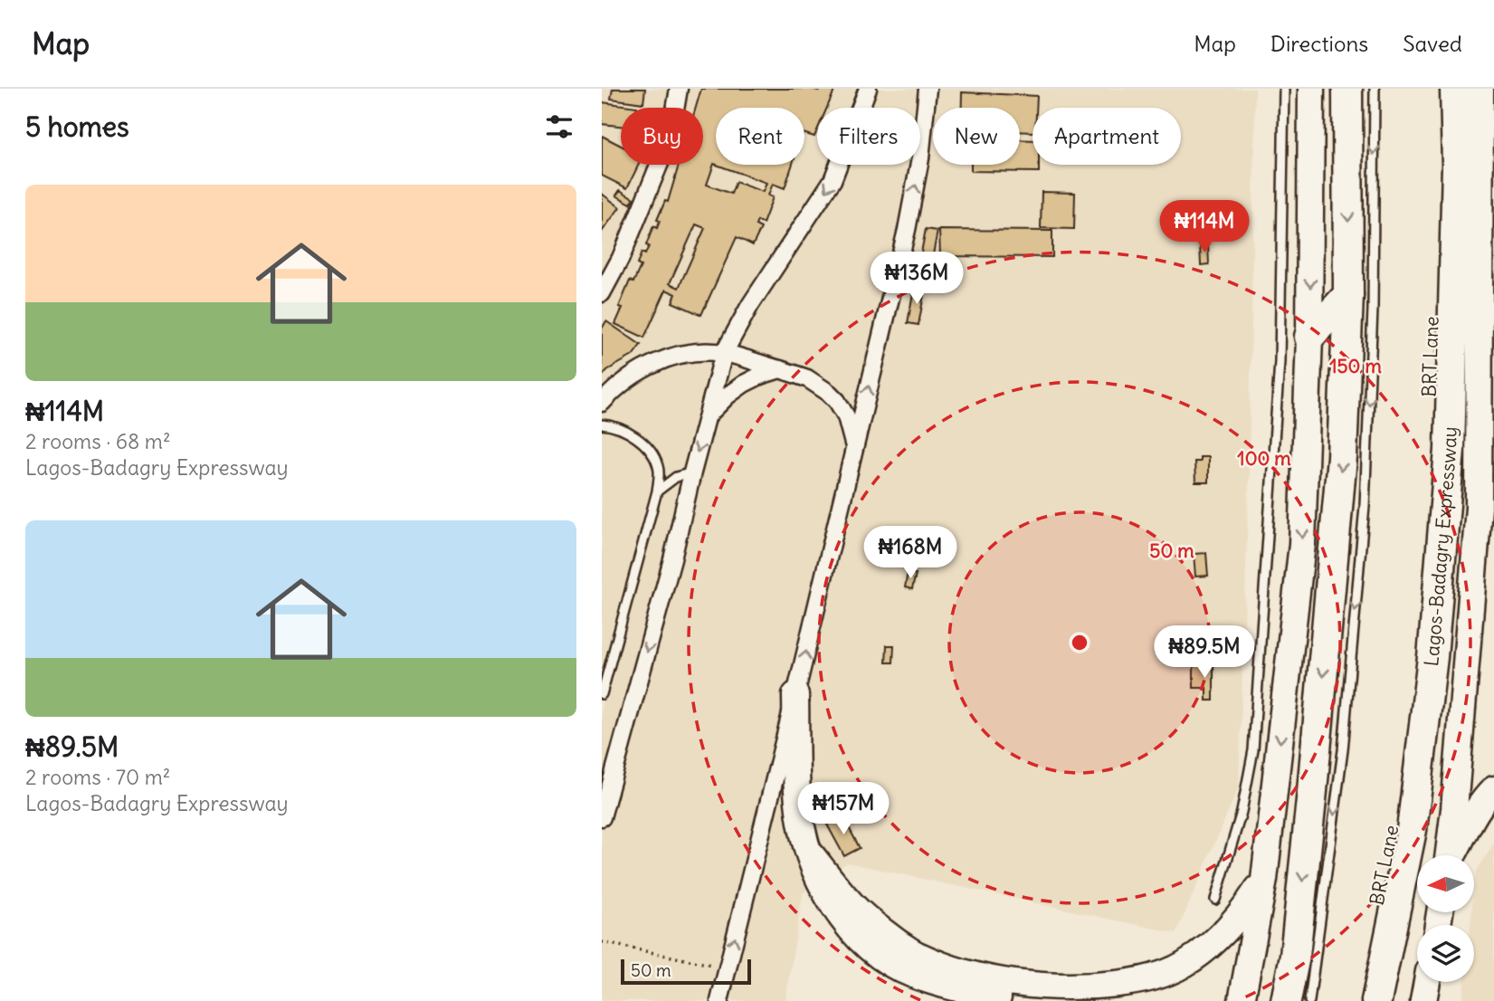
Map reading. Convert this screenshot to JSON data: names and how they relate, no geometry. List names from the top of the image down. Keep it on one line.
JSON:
{"streets":{"highway":["Lagos-Badagry Expressway"]},"scale_bar":"50 m","north":"left","page":{"header":"Map","nav":["Map","Directions","Saved"],"heading":"5 homes","chip":["Buy","Rent","Filters","New","Apartment"],"list":[{"name":"₦114M","note":"2 rooms · 68 m² · Lagos-Badagry Expressway"},{"name":"₦89.5M","note":"2 rooms · 70 m² · Lagos-Badagry Expressway"}],"price":["₦114M","₦136M","₦168M","₦89.5M","₦157M"],"scale":"50 m"},"rings":["150 m","100 m","50 m"]}
